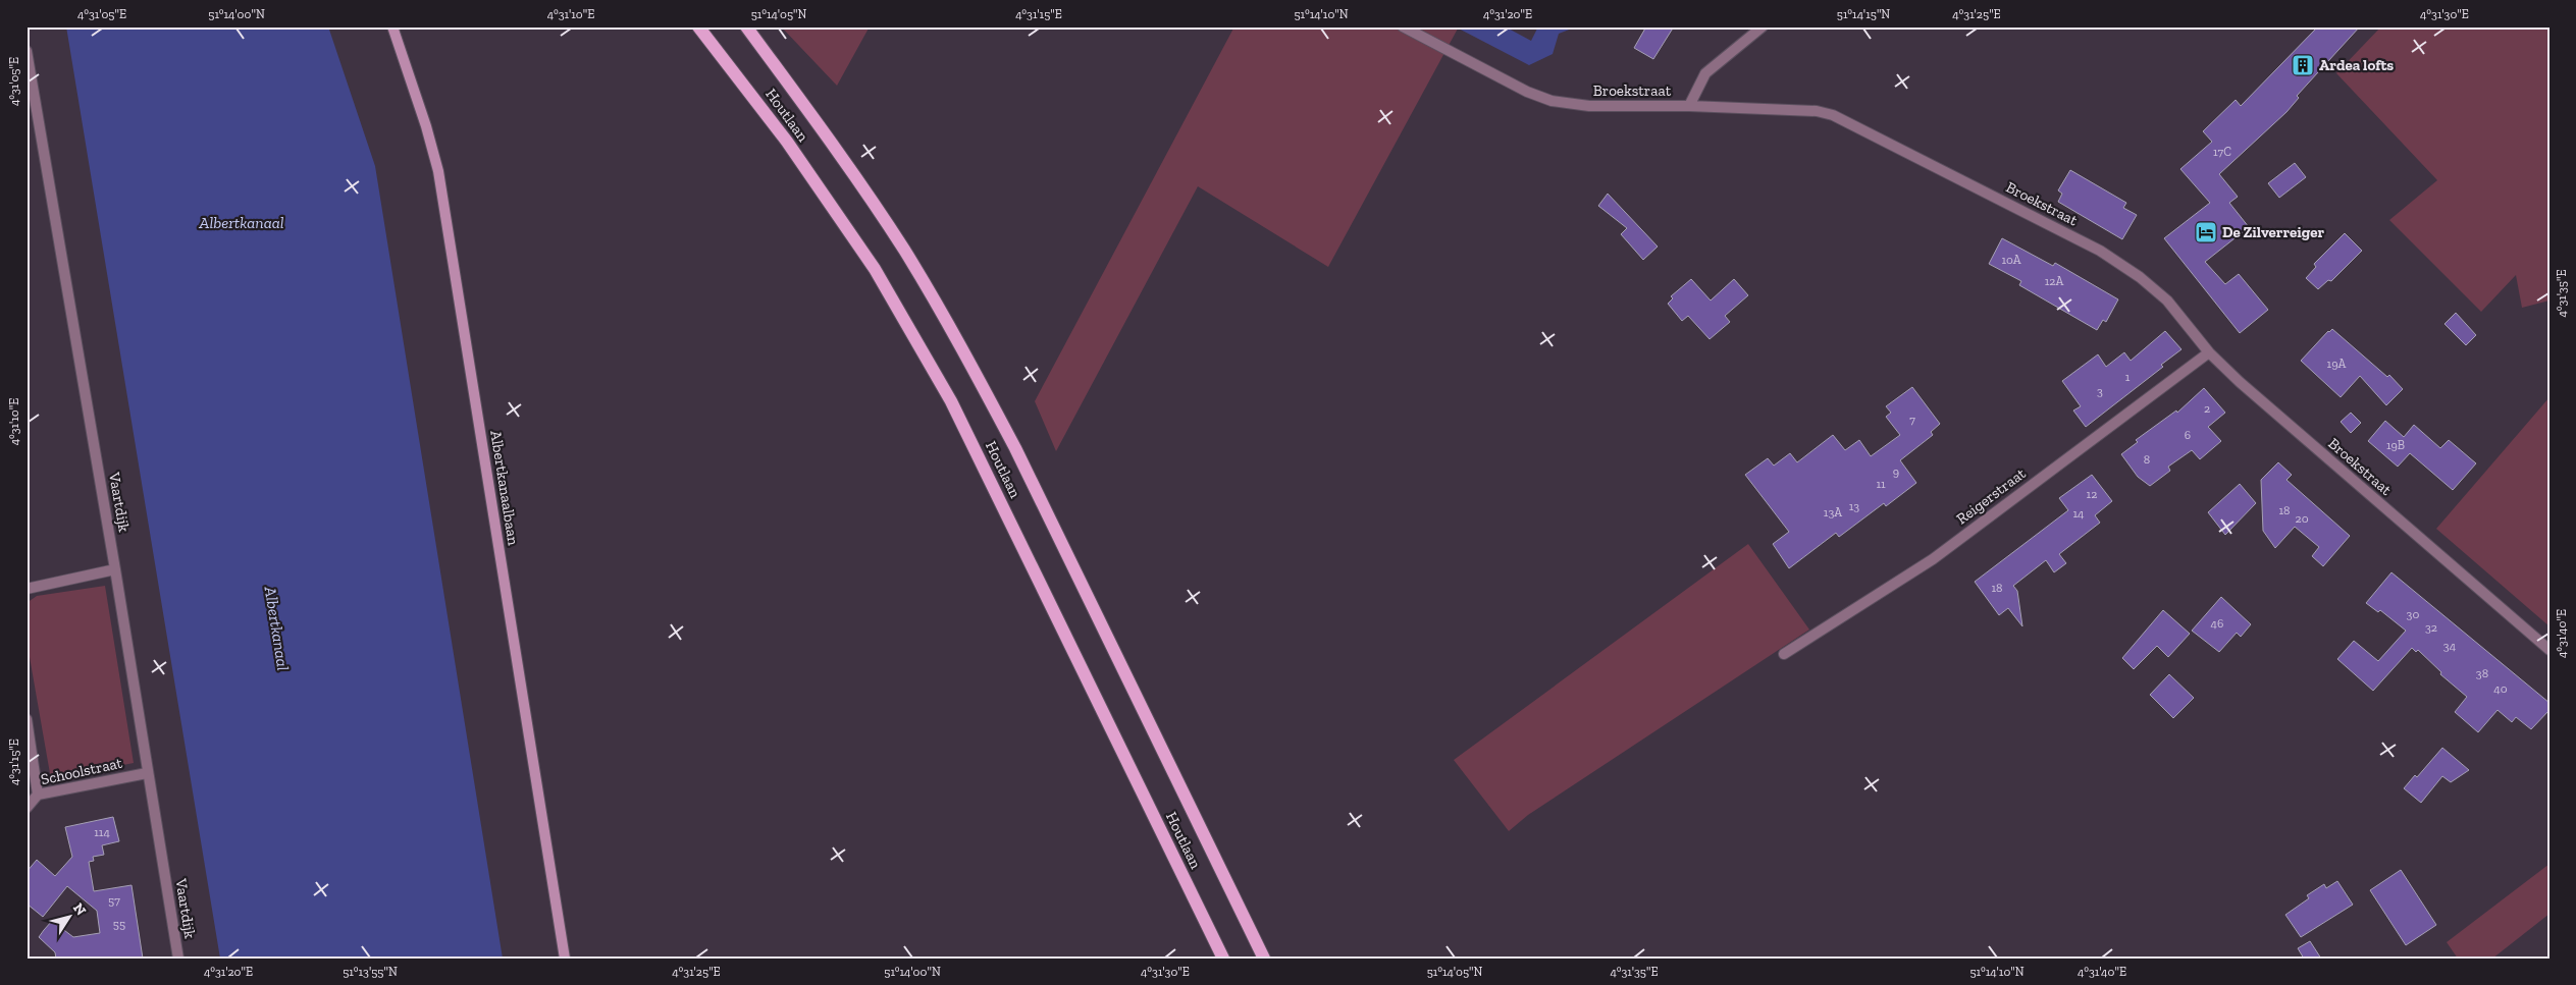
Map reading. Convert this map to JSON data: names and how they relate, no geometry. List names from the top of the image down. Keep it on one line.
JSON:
{"streets":{"main road":["Houtlaan"],"street":["Broekstraat","Albertkanaalbaan","Reigerstraat","Vaartdijk","Schoolstraat"]},"crossings":[["Broekstraat","Reigerstraat"],["Vaartdijk","Schoolstraat"]],"water":["Albertkanaal"],"places":{"building":["Ardea lofts"],"hotel":["De Zilverreiger"]},"house_numbers":["17C","10A","12A","19A","1","3","2","7","6","19B","8","9","11","12","13","18","13A","14","20","18","30","46","32","34","38","40","114","57","55"],"north":"top right","coordinates":["4°31'05\"E","51°14'00\"N","4°31'10\"E","51°14'05\"N","4°31'15\"E","51°14'10\"N","4°31'20\"E","51°14'15\"N","4°31'25\"E","4°31'30\"E","4°31'35\"E","4°31'40\"E","51°13'55\"N"]}
